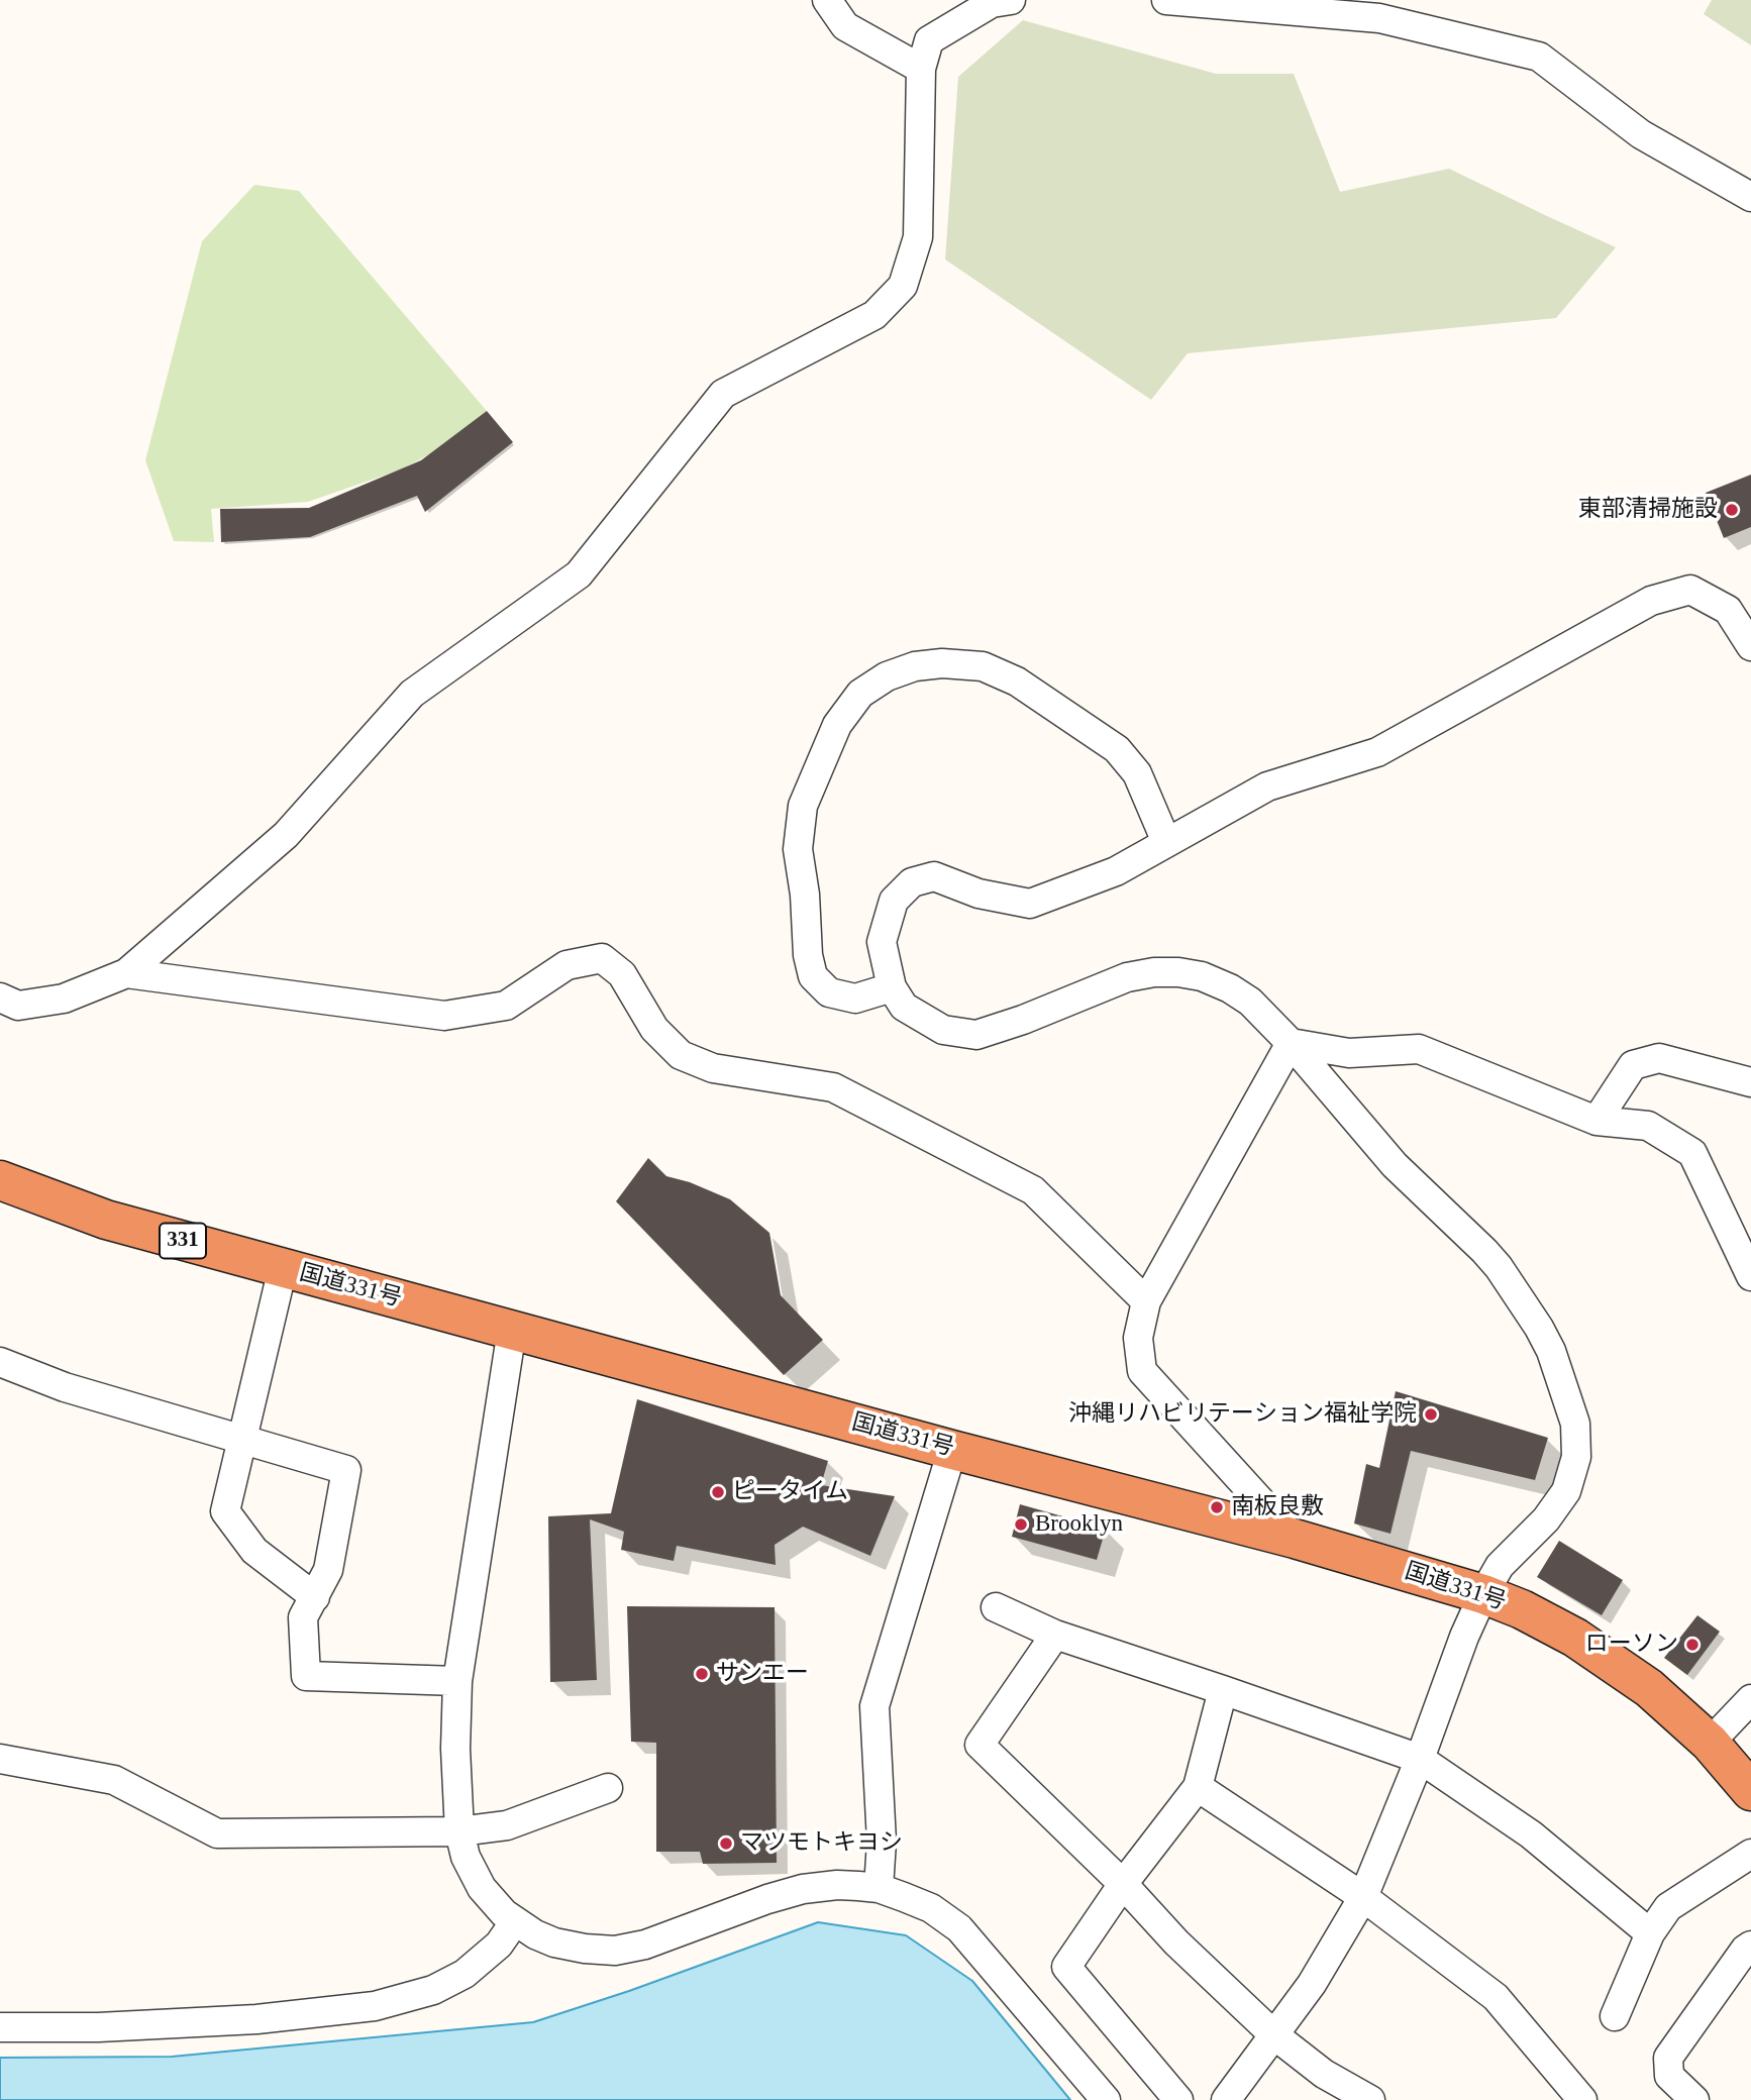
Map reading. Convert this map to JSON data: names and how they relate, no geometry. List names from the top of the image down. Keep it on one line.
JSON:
{"streets":{"highway":["331","国道331号"]},"places":["東部清掃施設","沖縄リハビリテーション福祉学院","ピータイム","南板良敷","Brooklyn","ローソン","サンエー","マツモトキヨシ"]}
